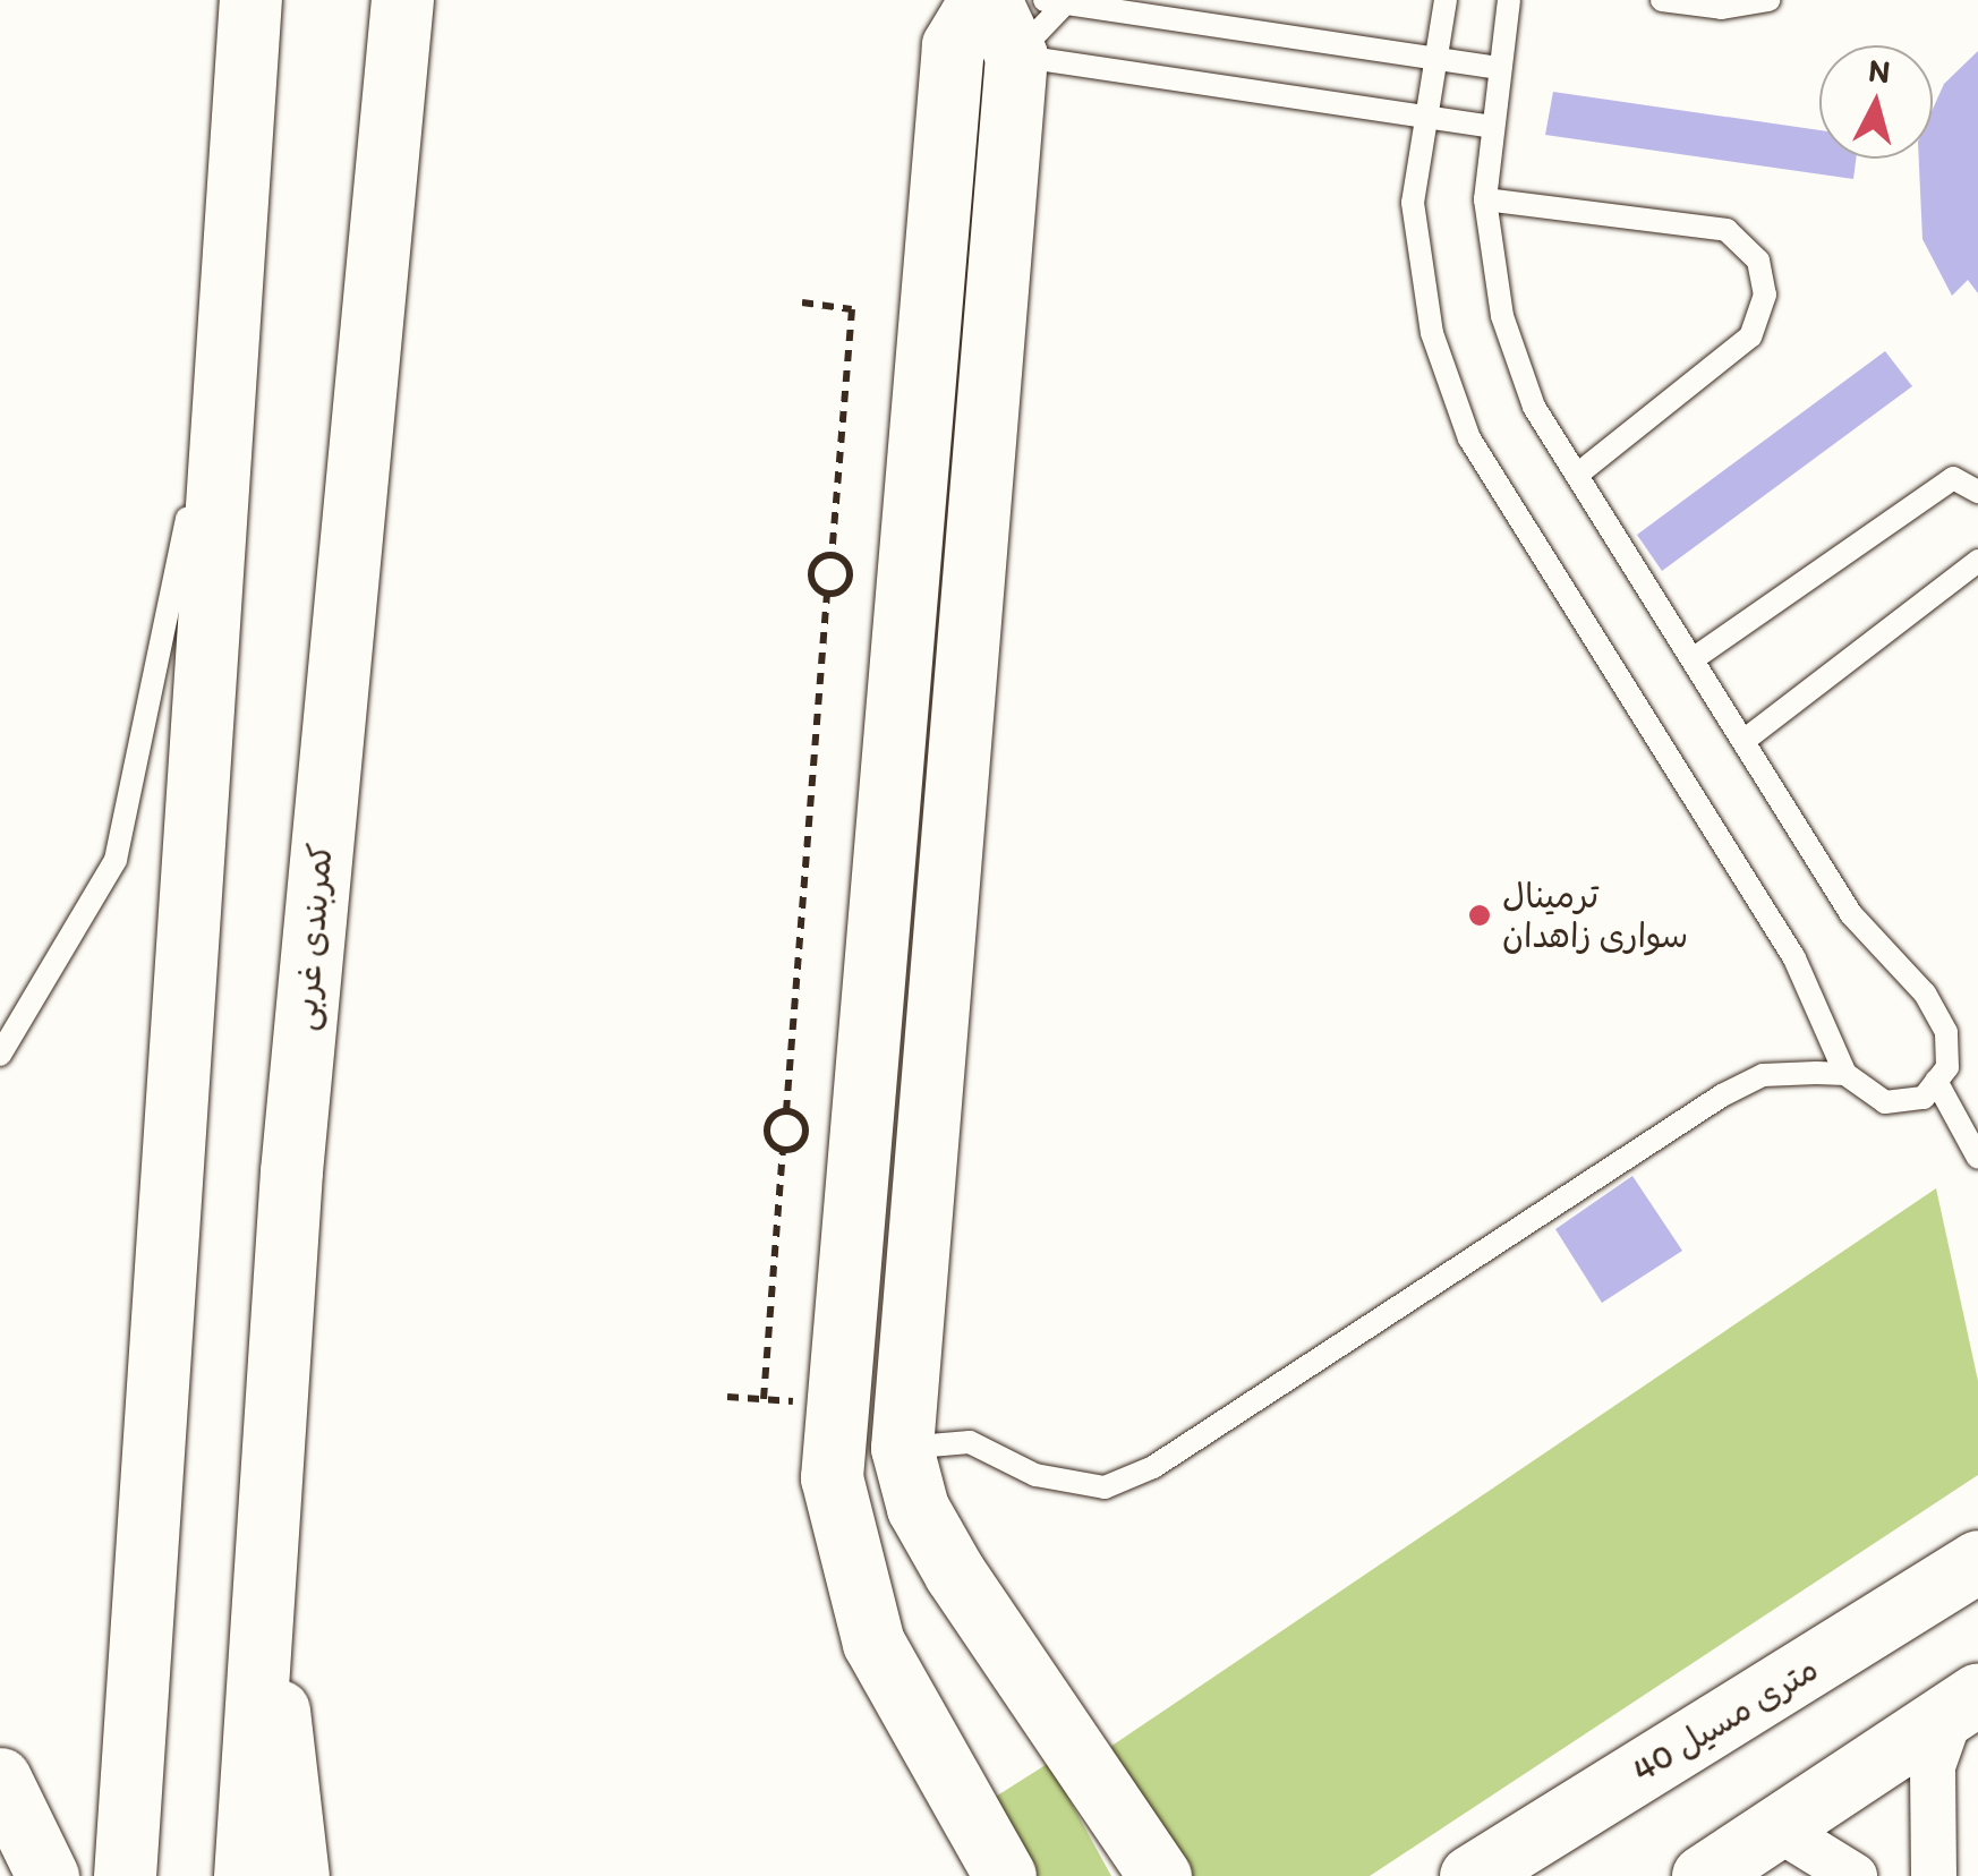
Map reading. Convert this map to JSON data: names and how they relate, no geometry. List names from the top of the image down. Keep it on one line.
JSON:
{"streets":{"main road":["کمربندی غربی","40 متری مسیل"]},"places":["ترمینال سواری زاهدان"],"north":"top"}
